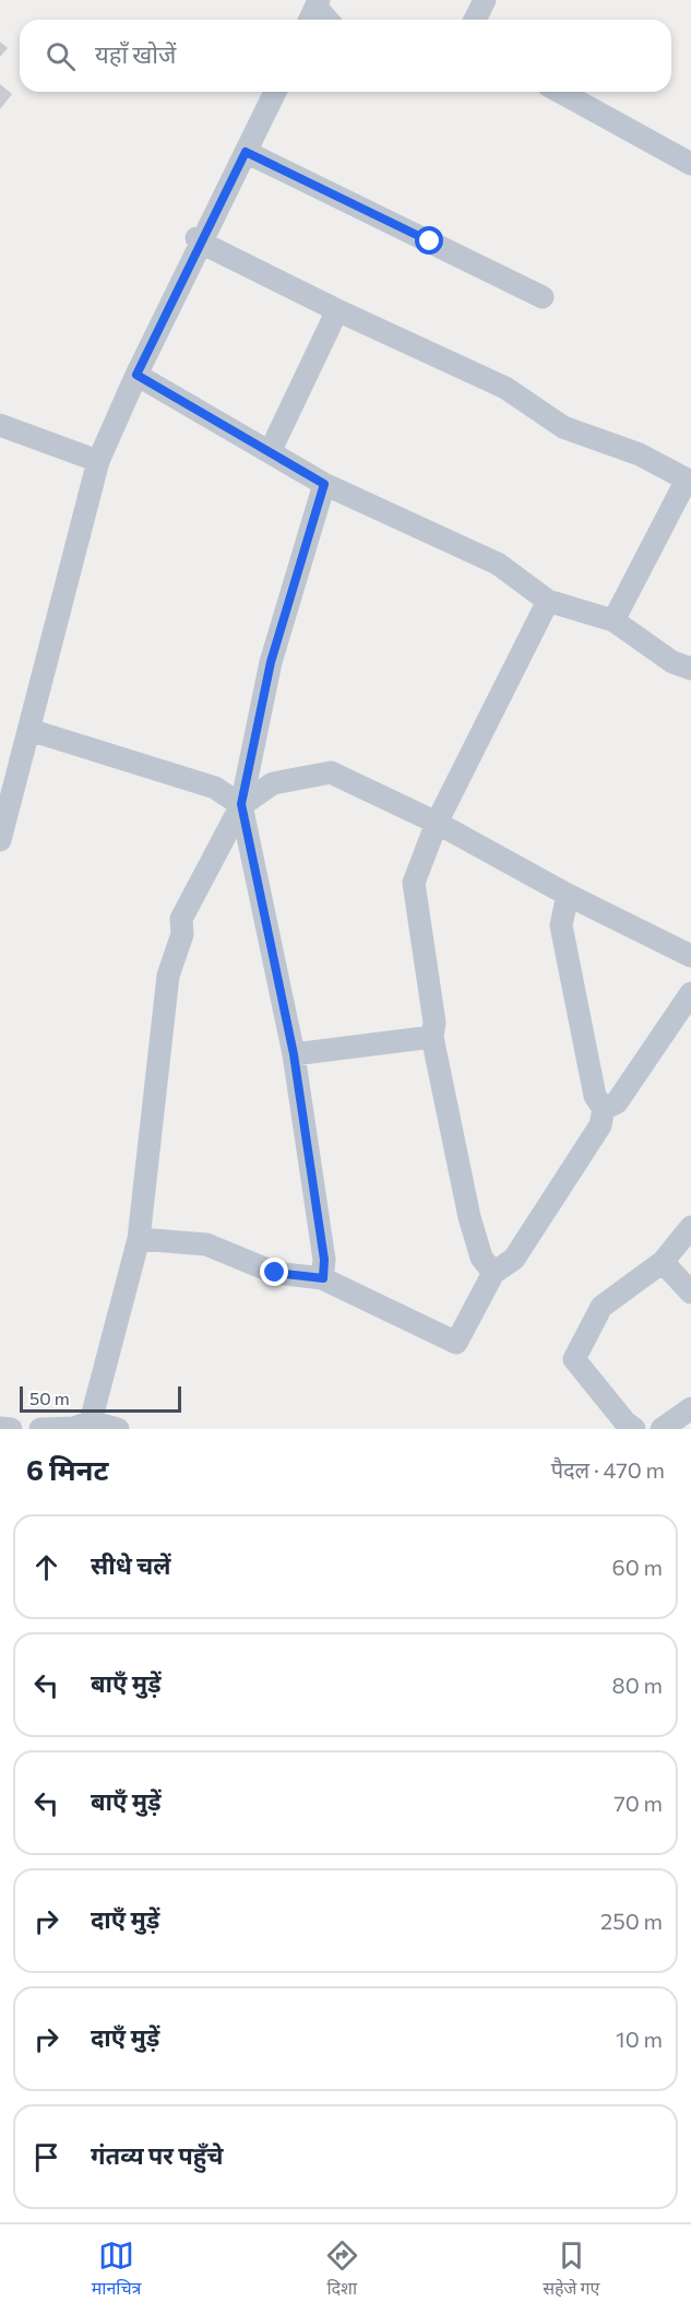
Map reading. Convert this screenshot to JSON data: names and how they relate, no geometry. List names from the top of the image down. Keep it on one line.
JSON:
{"scale_bar":"50 m","page":{"search":"यहाँ खोजें","scale":"50 m","heading":["6 मिनट","पैदल · 470 m"],"list":[["सीधे चलें","60 m"],["बाएँ मुड़ें","80 m"],["बाएँ मुड़ें","70 m"],["दाएँ मुड़ें","250 m"],["दाएँ मुड़ें","10 m"],"गंतव्य पर पहुँचे"],"nav":["मानचित्र","दिशा","सहेजे गए"]}}
